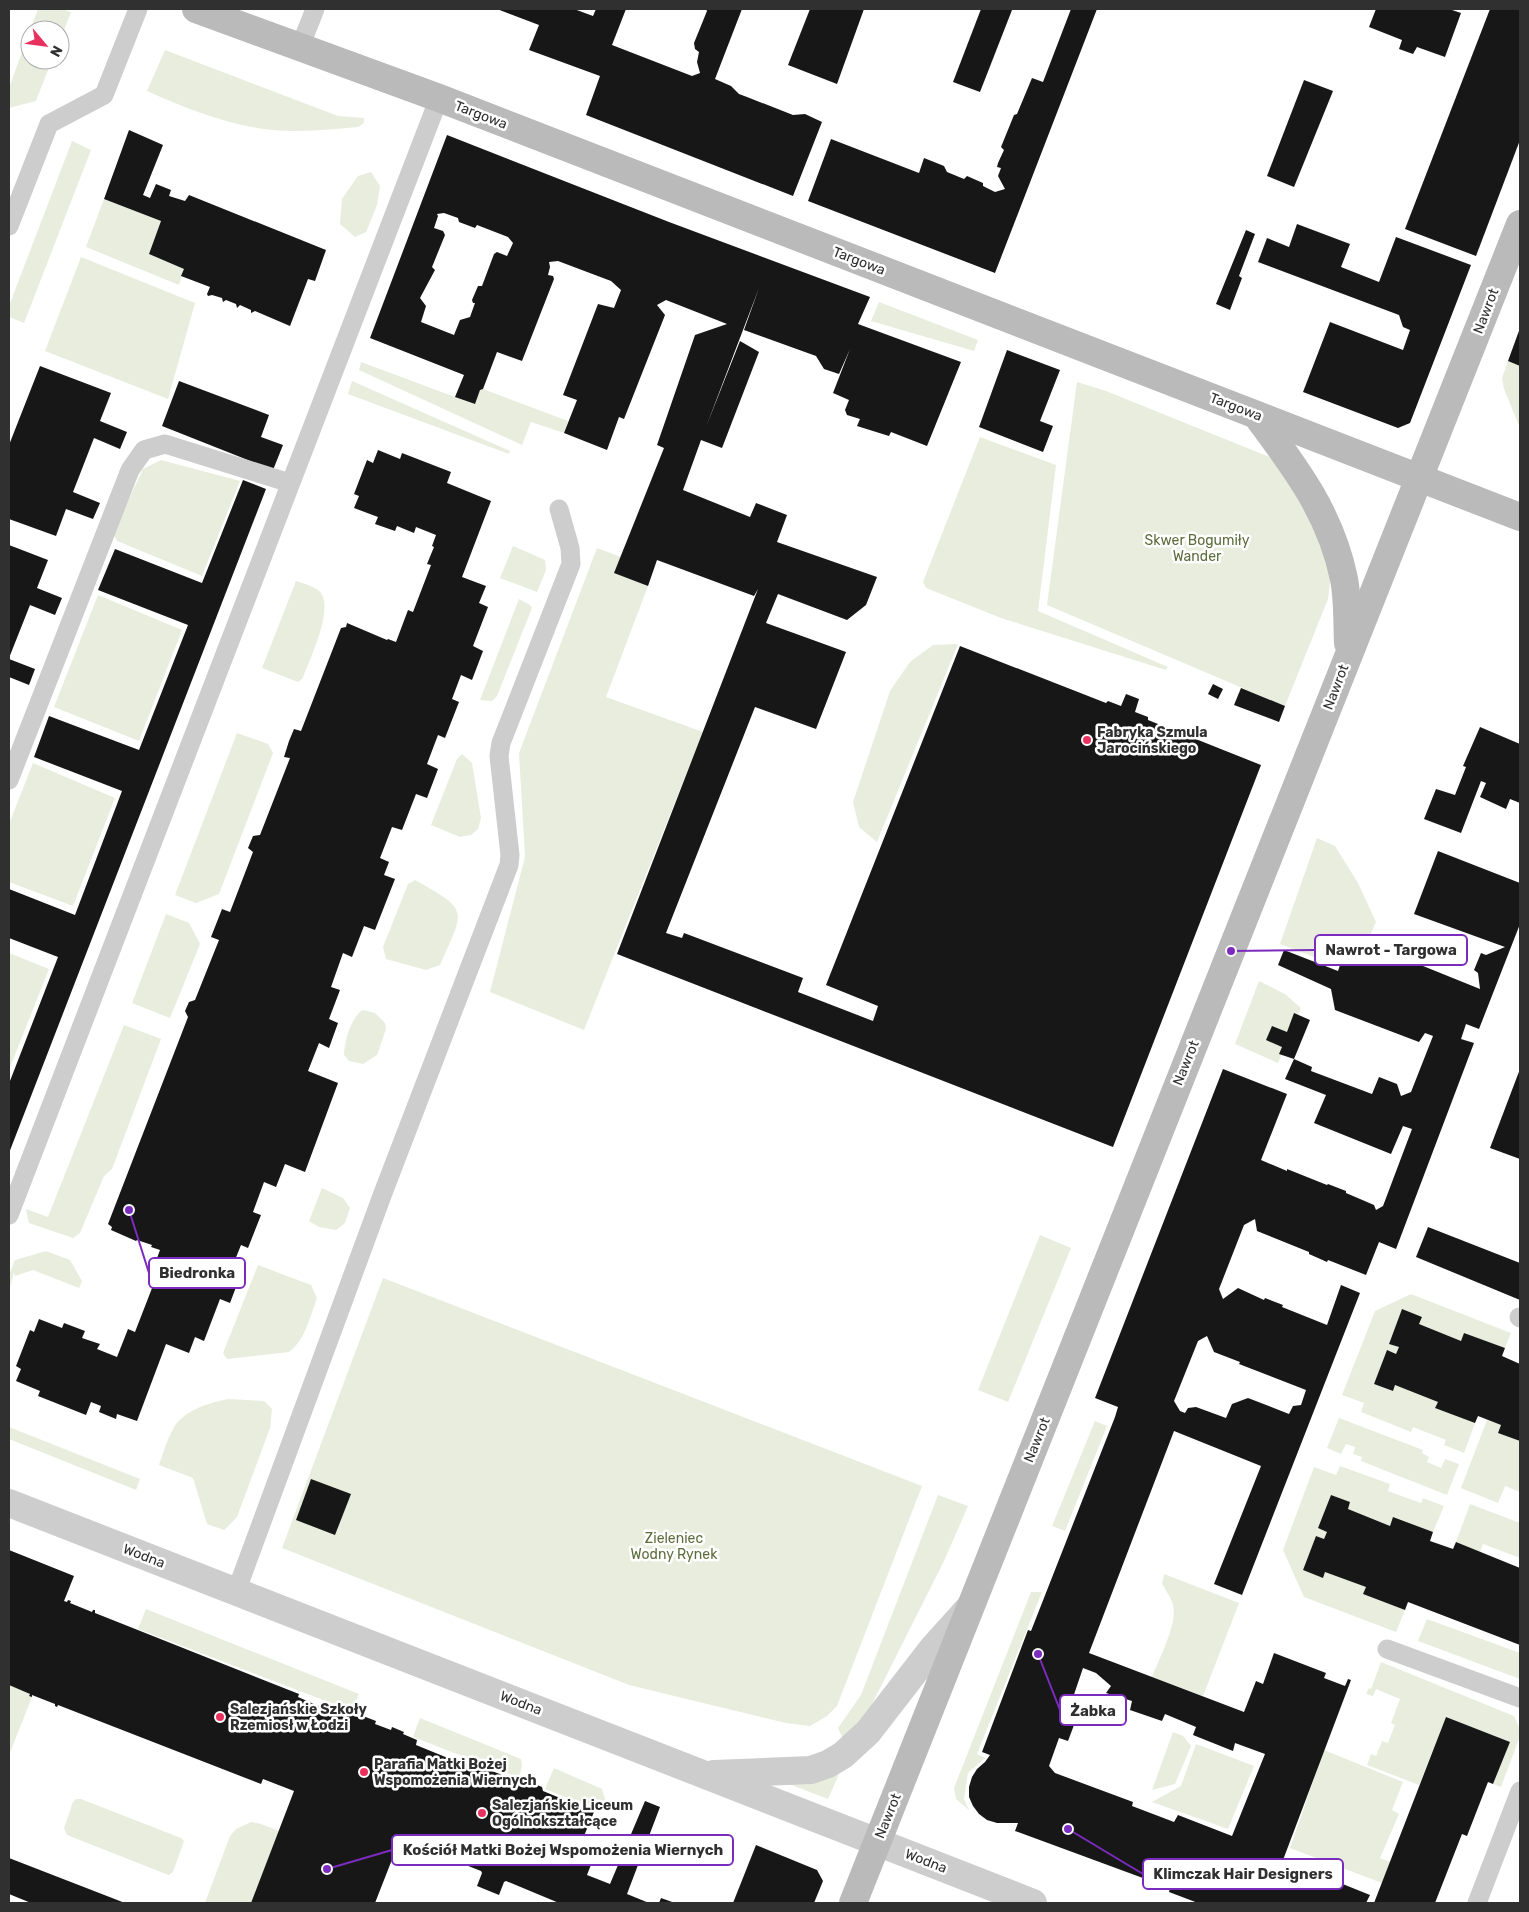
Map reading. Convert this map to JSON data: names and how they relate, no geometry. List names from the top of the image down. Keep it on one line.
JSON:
{"streets":{"street":["Targowa","Nawrot","Wodna"]},"crossings":[["Targowa","Nawrot"],["Nawrot","Wodna"]],"parks":["Skwer Bogumiły Wander","Zieleniec Wodny Rynek"],"places":["Fabryka Szmula Jarocińskiego","Nawrot - Targowa","Biedronka","Żabka","Salezjańskie Szkoły Rzemiosł w Łodzi","Parafia Matki Bożej Wspomożenia Wiernych","Salezjańskie Liceum Ogólnokształcące","Klimczak Hair Designers","Kościół Matki Bożej Wspomożenia Wiernych"],"north":"bottom right"}
